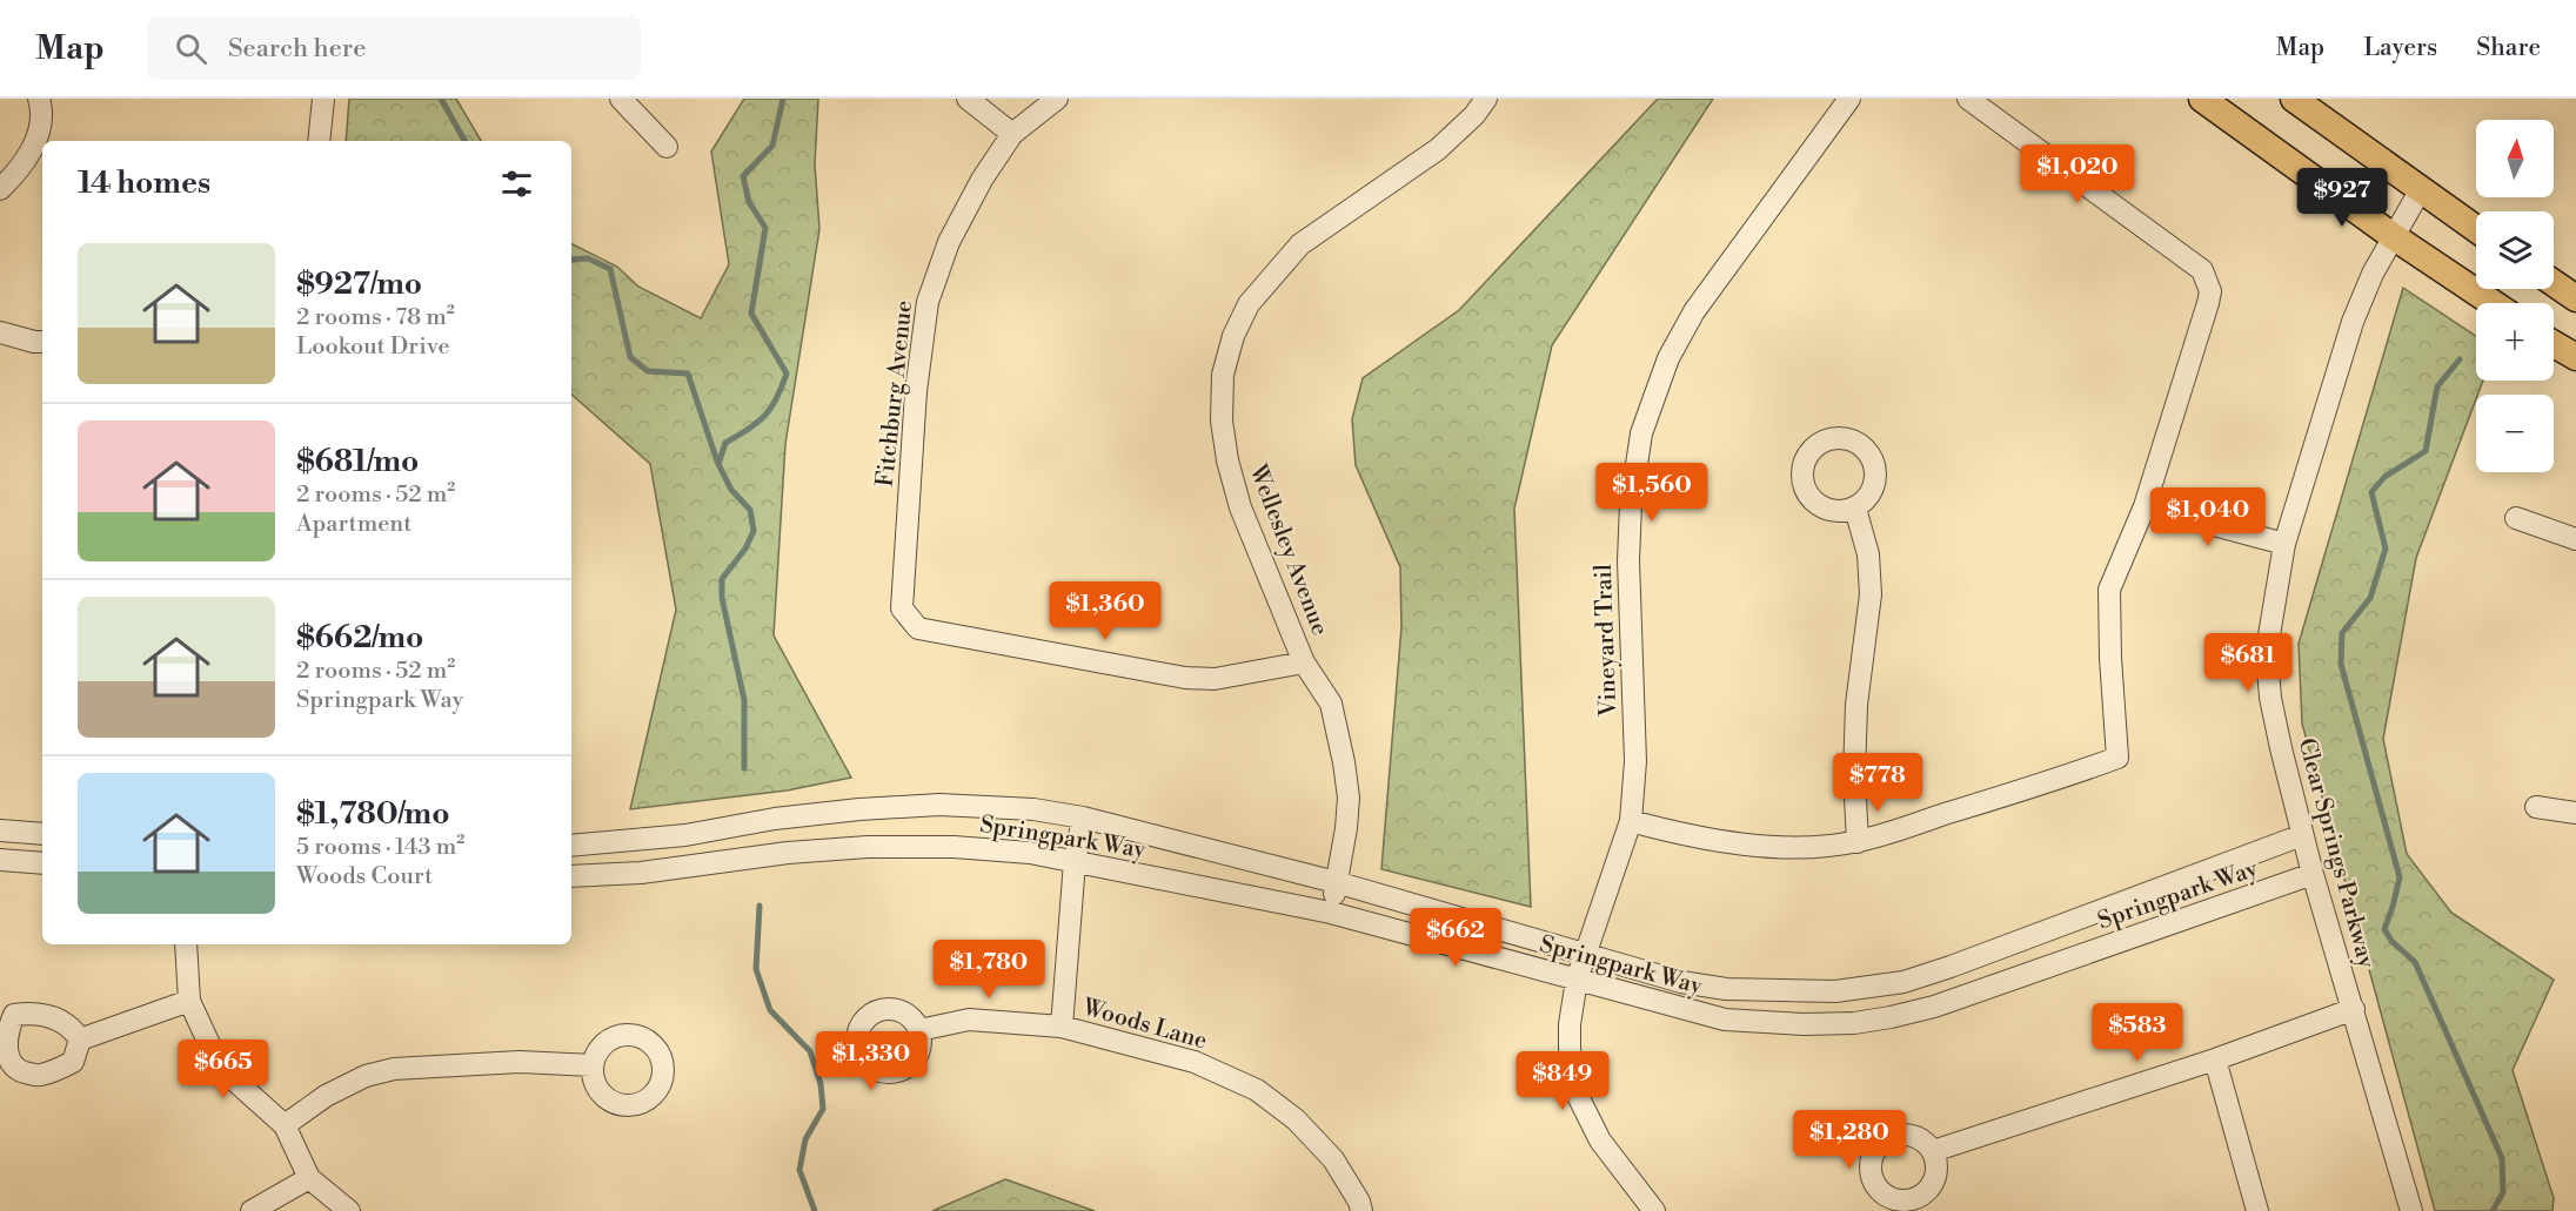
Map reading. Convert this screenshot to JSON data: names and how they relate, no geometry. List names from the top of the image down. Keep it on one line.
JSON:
{"streets":{"street":["Fitchburg Avenue","Wellesley Avenue","Vineyard Trail","Springpark Way","Clear Springs Parkway","Woods Lane"]},"crossings":[["Fitchburg Avenue","Wellesley Avenue"],["Wellesley Avenue","Springpark Way"],["Vineyard Trail","Springpark Way"],["Springpark Way","Clear Springs Parkway"],["Springpark Way","Woods Lane"]],"north":"top","page":{"header":"Map","search":"Search here","nav":["Map","Layers","Share"],"map_buttons":["+","−"],"heading":"14 homes","price":["$1,020","$927","$1,560","$1,040","$1,360","$681","$778","$662","$1,780","$583","$1,330","$665","$849","$1,280"],"list":[{"name":"$927/mo","note":"2 rooms · 78 m² · Lookout Drive"},{"name":"$681/mo","note":"2 rooms · 52 m² · Apartment"},{"name":"$662/mo","note":"2 rooms · 52 m² · Springpark Way"},{"name":"$1,780/mo","note":"5 rooms · 143 m² · Woods Court"}]}}
